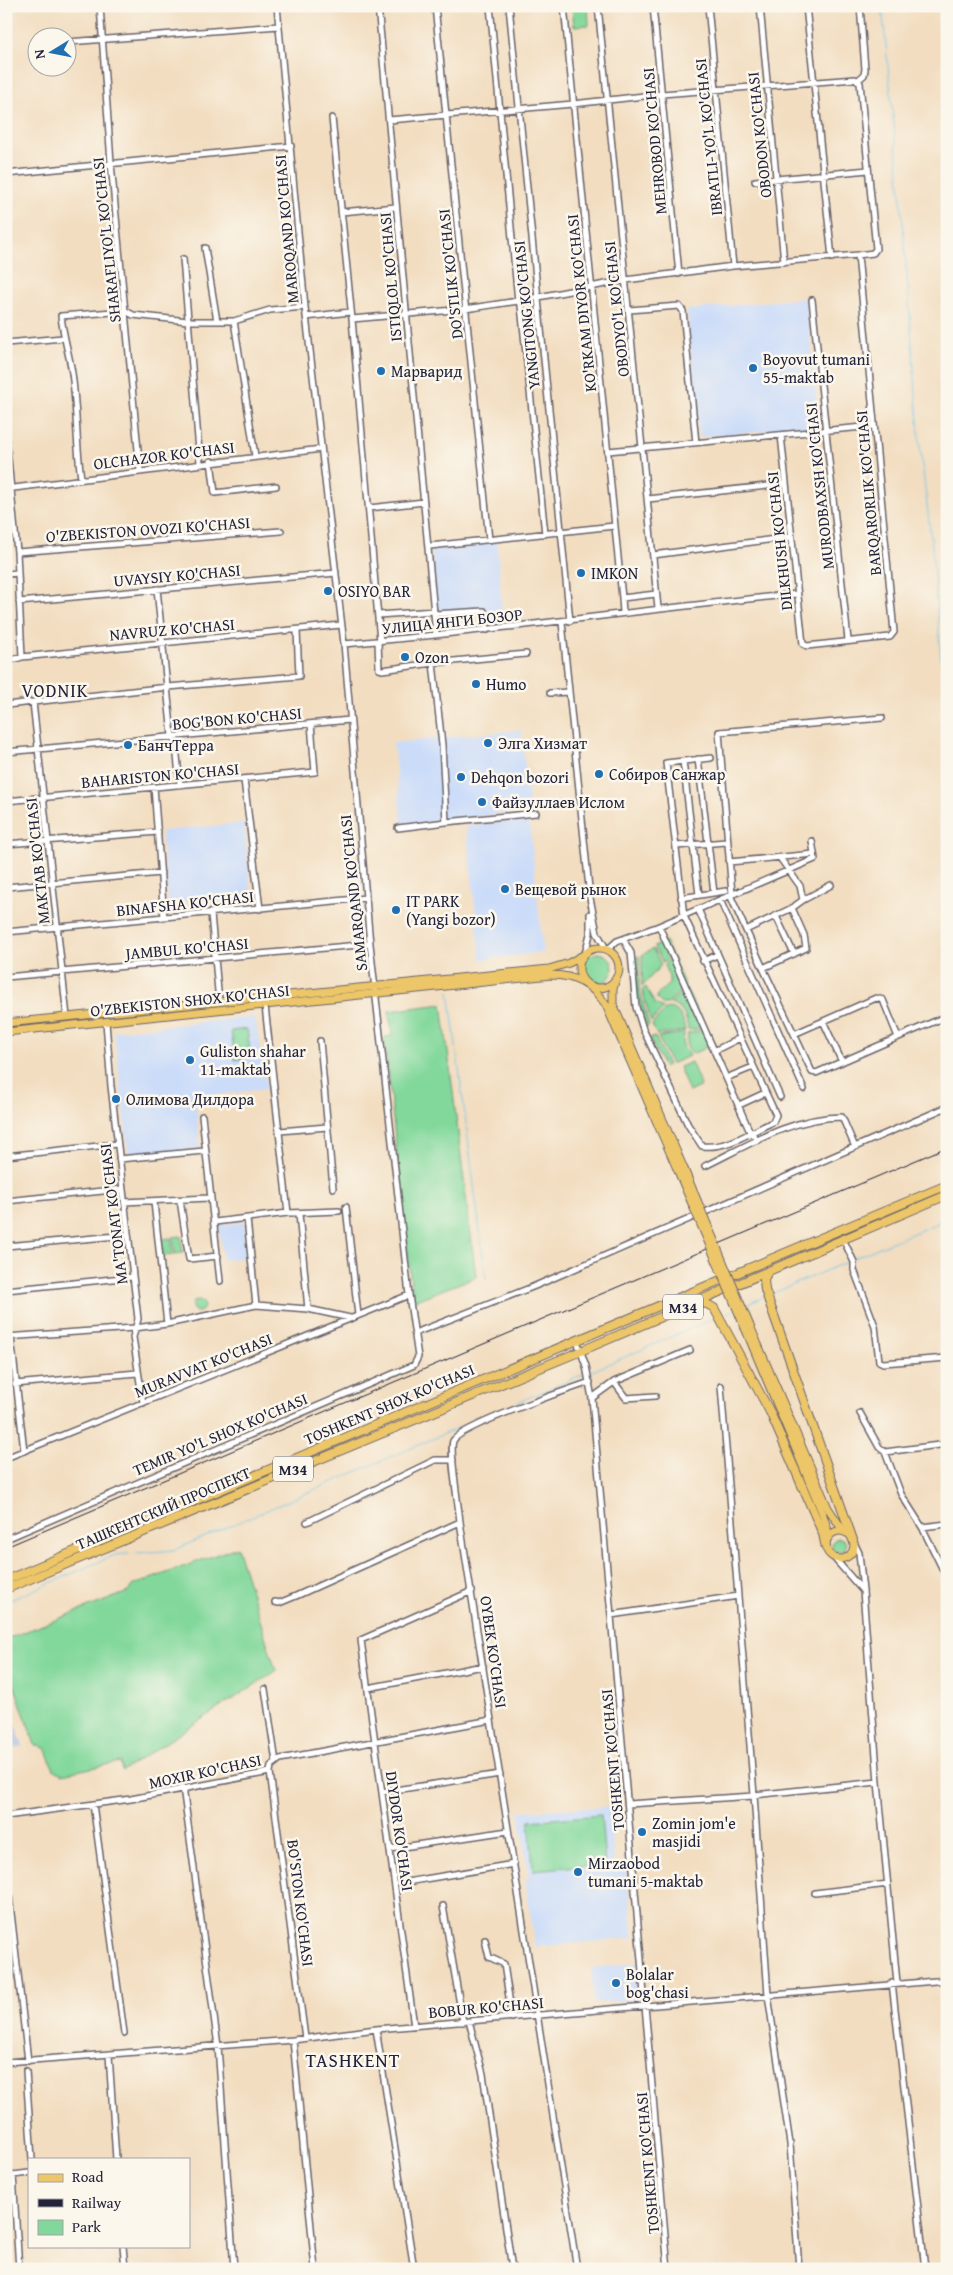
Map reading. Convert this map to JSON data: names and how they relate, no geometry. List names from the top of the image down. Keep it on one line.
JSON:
{"streets":{"highway":["M34","TOSHKENT SHOX KO'CHASI","ТАШКЕНТСКИЙ ПРОСПЕКТ"],"main road":["O'ZBEKISTON SHOX KO'CHASI"],"street":["OBODON KO'CHASI","IBRATLI-YO'L KO'CHASI","MEHROBOD KO'CHASI","MAROQAND KO'CHASI","SHARAFLIYO'L KO'CHASI","DO'STLIK KO'CHASI","ISTIQLOL KO'CHASI","KO'RKAM DIYOR KO'CHASI","OBODYO'L KO'CHASI","YANGITONG KO'CHASI","OLCHAZOR KO'CHASI","MURODBAXSH KO'CHASI","BARQARORLIK KO'CHASI","O'ZBEKISTON OVOZI KO'CHASI","DILKHUSH KO'CHASI","UVAYSIY KO'CHASI","УЛИЦА ЯНГИ БОЗОР","NAVRUZ KO'CHASI","BOG'BON KO'CHASI","BAHARISTON KO'CHASI","MAKTAB KO'CHASI","SAMARQAND KO'CHASI","BINAFSHA KO'CHASI","JAMBUL KO'CHASI","MA'TONAT KO'CHASI","MURAVVAT KO'CHASI","TEMIR YO'L SHOX KO'CHASI","OYBEK KO’CHASI","TOSHKENT KO'CHASI","MOXIR KO'CHASI","DIYDOR KO'CHASI","BO'STON KO'CHASI","BOBUR KO'CHASI"]},"crossings":[["MAROQAND KO'CHASI","OLCHAZOR KO'CHASI"],["MAROQAND KO'CHASI","SAMARQAND KO'CHASI"],["SHARAFLIYO'L KO'CHASI","OLCHAZOR KO'CHASI"],["ISTIQLOL KO'CHASI","УЛИЦА ЯНГИ БОЗОР"],["KO'RKAM DIYOR KO'CHASI","УЛИЦА ЯНГИ БОЗОР"],["OBODYO'L KO'CHASI","УЛИЦА ЯНГИ БОЗОР"],["YANGITONG KO'CHASI","УЛИЦА ЯНГИ БОЗОР"],["OLCHAZOR KO'CHASI","SAMARQAND KO'CHASI"],["MURODBAXSH KO'CHASI","BARQARORLIK KO'CHASI"],["MURODBAXSH KO'CHASI","DILKHUSH KO'CHASI"],["BARQARORLIK KO'CHASI","DILKHUSH KO'CHASI"],["DILKHUSH KO'CHASI","УЛИЦА ЯНГИ БОЗОР"],["UVAYSIY KO'CHASI","SAMARQAND KO'CHASI"],["УЛИЦА ЯНГИ БОЗОР","SAMARQAND KO'CHASI"],["NAVRUZ KO'CHASI","SAMARQAND KO'CHASI"],["BOG'BON KO'CHASI","BAHARISTON KO'CHASI"],["BOG'BON KO'CHASI","MAKTAB KO'CHASI"],["BOG'BON KO'CHASI","SAMARQAND KO'CHASI"],["BAHARISTON KO'CHASI","MAKTAB KO'CHASI"],["MAKTAB KO'CHASI","BINAFSHA KO'CHASI"],["MAKTAB KO'CHASI","JAMBUL KO'CHASI"],["MAKTAB KO'CHASI","O'ZBEKISTON SHOX KO'CHASI"],["SAMARQAND KO'CHASI","BINAFSHA KO'CHASI"],["SAMARQAND KO'CHASI","JAMBUL KO'CHASI"],["SAMARQAND KO'CHASI","O'ZBEKISTON SHOX KO'CHASI"],["SAMARQAND KO'CHASI","MURAVVAT KO'CHASI"],["SAMARQAND KO'CHASI","TEMIR YO'L SHOX KO'CHASI"],["O'ZBEKISTON SHOX KO'CHASI","MA'TONAT KO'CHASI"],["MA'TONAT KO'CHASI","MURAVVAT KO'CHASI"],["M34","ТАШКЕНТСКИЙ ПРОСПЕКТ"],["M34","TOSHKENT KO'CHASI"],["TOSHKENT SHOX KO'CHASI","TOSHKENT KO'CHASI"],["ТАШКЕНТСКИЙ ПРОСПЕКТ","TOSHKENT KO'CHASI"],["OYBEK KO’CHASI","TOSHKENT KO'CHASI"],["OYBEK KO’CHASI","MOXIR KO'CHASI"],["OYBEK KO’CHASI","DIYDOR KO'CHASI"],["OYBEK KO’CHASI","BOBUR KO'CHASI"],["TOSHKENT KO'CHASI","BOBUR KO'CHASI"],["MOXIR KO'CHASI","DIYDOR KO'CHASI"],["MOXIR KO'CHASI","BO'STON KO'CHASI"],["DIYDOR KO'CHASI","BOBUR KO'CHASI"],["BO'STON KO'CHASI","BOBUR KO'CHASI"]],"districts":["VODNIK","TASHKENT"],"places":["Boyovut tumani 55-maktab","Марварид","IMKON","OSIYO BAR","Ozon","Humo","Элга Хизмат","БанчТерра","Собиров Санжар","Dehqon bozori","Файзуллаев Ислом","Вещевой рынок","IT PARK (Yangi bozor)","Guliston shahar 11-maktab","Олимова Дилдора","Zomin jom'e masjidi","Mirzaobod tumani 5-maktab","Bolalar bog'chasi"],"legend":["Road","Railway","Park"],"north":"left"}
